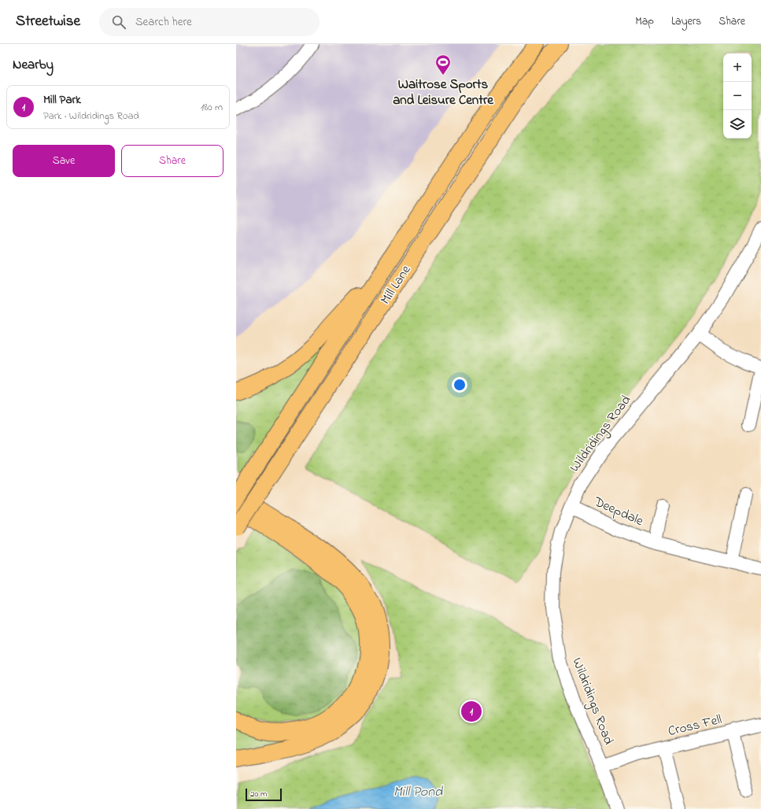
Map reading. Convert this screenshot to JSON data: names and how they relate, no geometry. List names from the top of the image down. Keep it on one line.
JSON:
{"streets":{"main road":["Mill Lane"],"street":["Wildridings Road","Deepdale","Cross Fell"]},"crossings":[["Wildridings Road","Deepdale"],["Wildridings Road","Cross Fell"]],"water":["Mill Pond"],"places":{"sports":["Waitrose Sports and Leisure Centre"]},"scale_bar":"20 m","page":{"header":"Streetwise","search":"Search here","nav":["Map","Layers","Share"],"heading":"Nearby","map_buttons":["+","−"],"list":[{"mark":"1","name":"Mill Park","note":"Park · Wildridings Road","value":"180 m"}],"buttons":["Save","Share"],"pins":"1","scale":"20 m"}}
